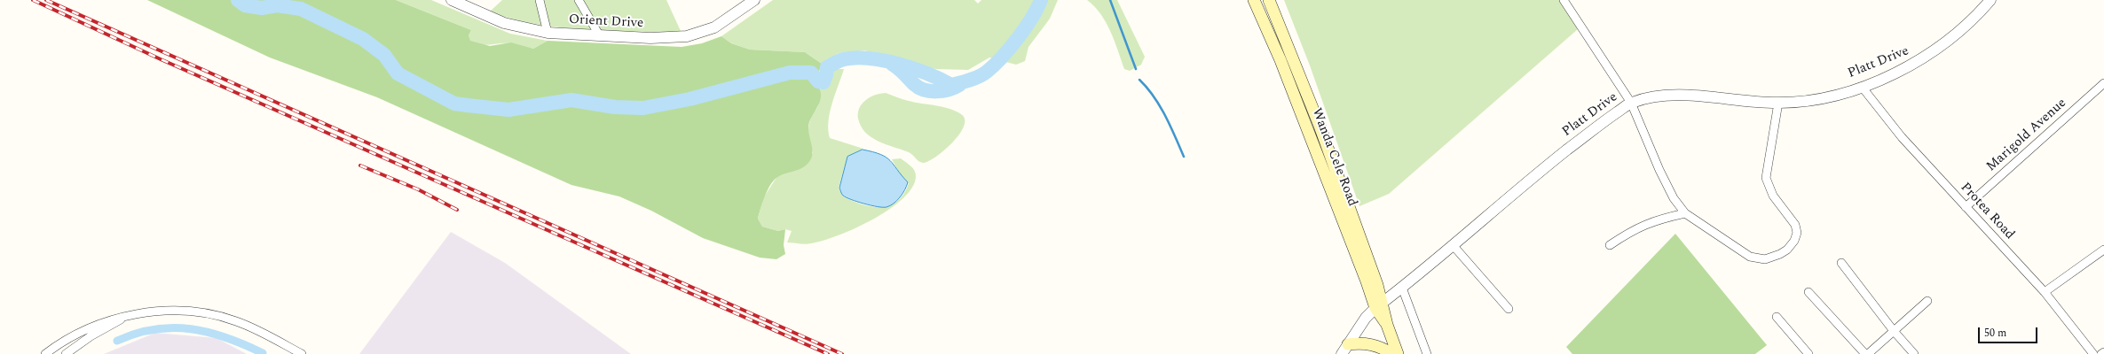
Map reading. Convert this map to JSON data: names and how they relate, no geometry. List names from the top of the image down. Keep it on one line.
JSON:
{"streets":{"main road":["Wanda Cele Road"],"street":["Orient Drive","Platt Drive","Marigold Avenue","Protea Road"]},"crossings":[["Platt Drive","Wanda Cele Road"],["Platt Drive","Protea Road"],["Marigold Avenue","Protea Road"]],"scale_bar":"50 m"}
